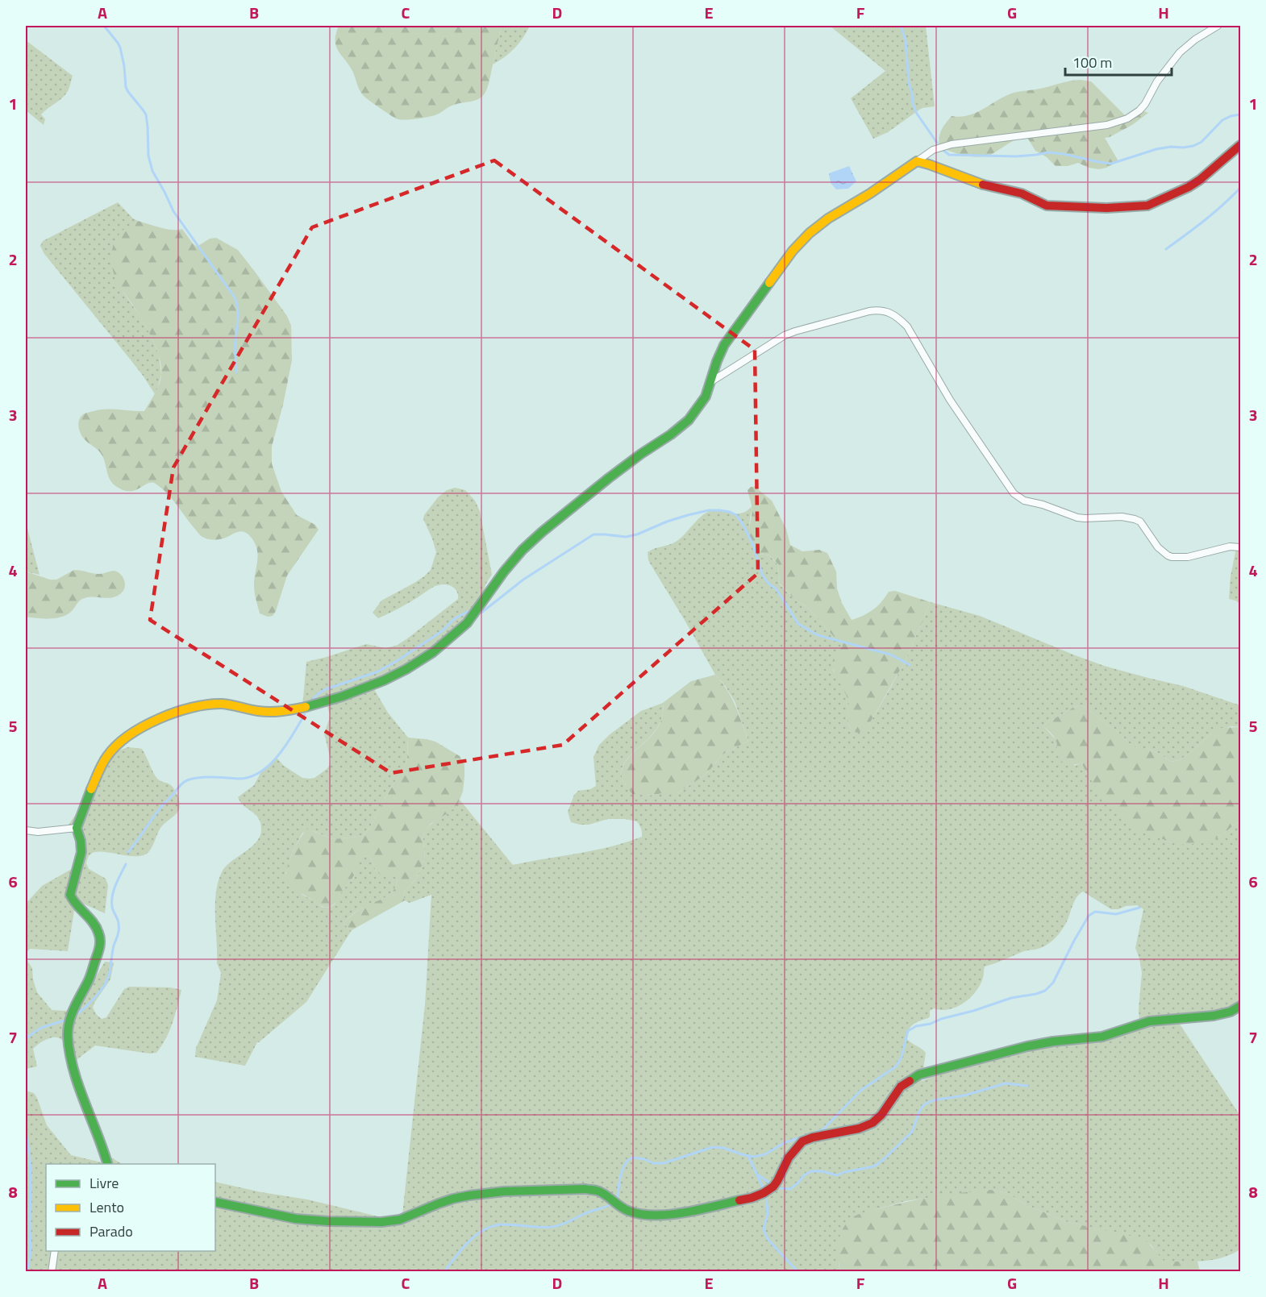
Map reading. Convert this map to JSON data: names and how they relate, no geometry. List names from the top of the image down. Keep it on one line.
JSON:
{"legend":["Livre","Lento","Parado"],"scale_bar":"100 m","grid":{"columns":["A","B","C","D","E","F","G","H"],"rows":["1","2","3","4","5","6","7","8"]}}
